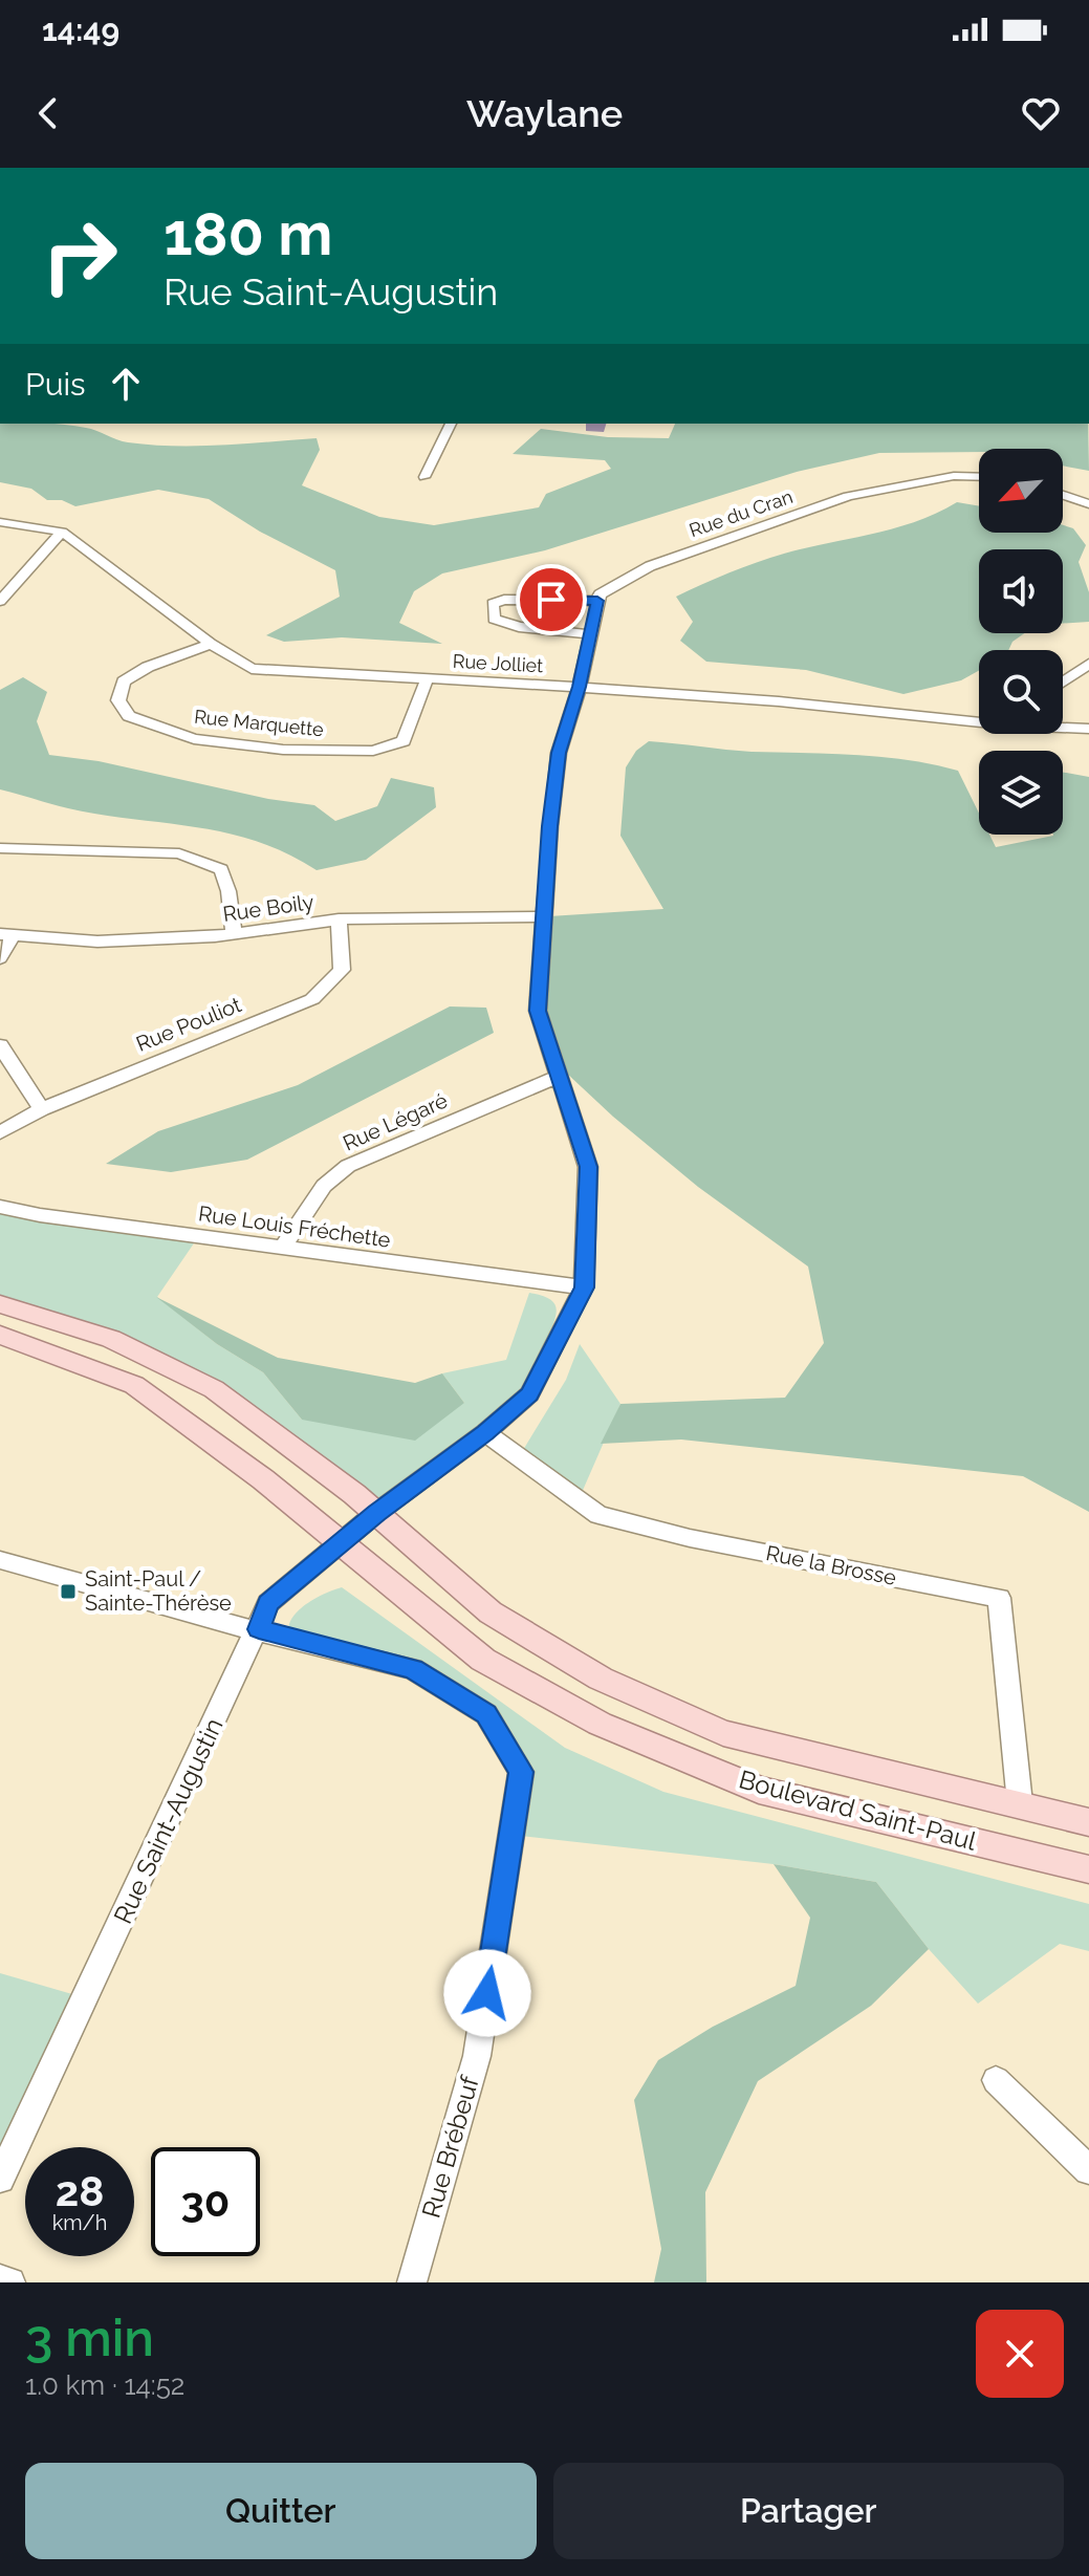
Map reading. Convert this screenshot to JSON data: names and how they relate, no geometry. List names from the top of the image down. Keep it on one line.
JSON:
{"streets":{"main road":["Boulevard Saint-Paul"],"street":["Rue du Cran","Rue Jolliet","Rue Marquette","Rue Boily","Rue Pouliot","Rue Légaré","Rue Louis Fréchette","Rue la Brosse","Rue Saint-Augustin","Rue Brébeuf"]},"crossings":[["Rue Jolliet","Rue Marquette"],["Rue Boily","Rue Pouliot"],["Rue Légaré","Rue Louis Fréchette"],["Rue Louis Fréchette","Rue Saint-Augustin"],["Rue la Brosse","Boulevard Saint-Paul"],["Rue la Brosse","Rue Saint-Augustin"],["Boulevard Saint-Paul","Rue Saint-Augustin"],["Rue Saint-Augustin","Rue Brébeuf"]],"places":{"transit":["Saint-Paul / Sainte-Thérèse"]},"north":"bottom left","page":{"status":"14:49","header":"Waylane","turn":["180 m","Rue Saint-Augustin"],"then":"Puis","speed":"28 km/h","limit":"30","heading":["3 min","1.0 km · 14:52"],"buttons":["Quitter","Partager"]}}
